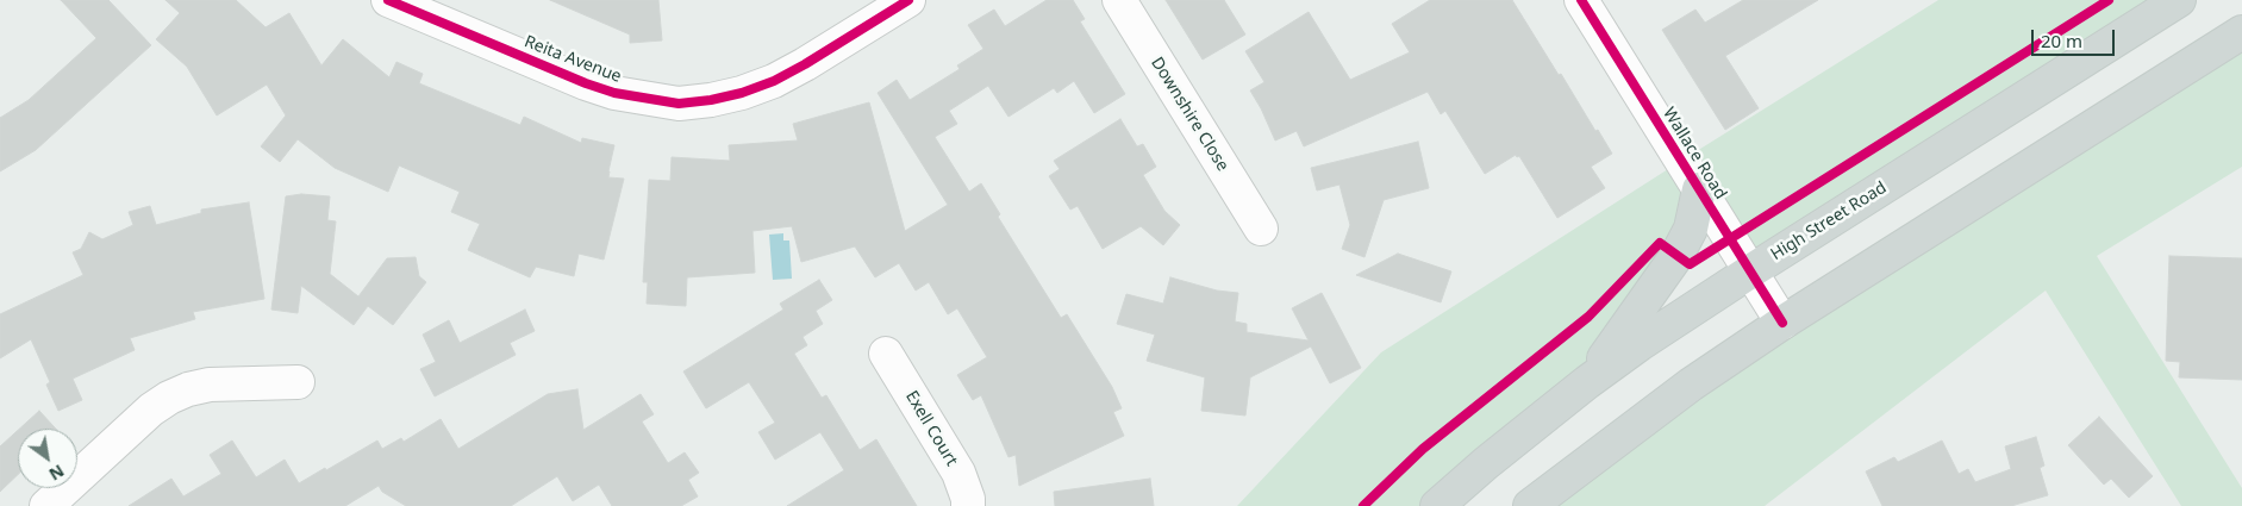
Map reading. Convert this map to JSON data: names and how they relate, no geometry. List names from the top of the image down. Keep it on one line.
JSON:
{"streets":{"main road":["High Street Road"],"street":["Reita Avenue","Downshire Close","Wallace Road","Exell Court"]},"crossings":[["Wallace Road","High Street Road"]],"scale_bar":"20 m","north":"bottom right"}
